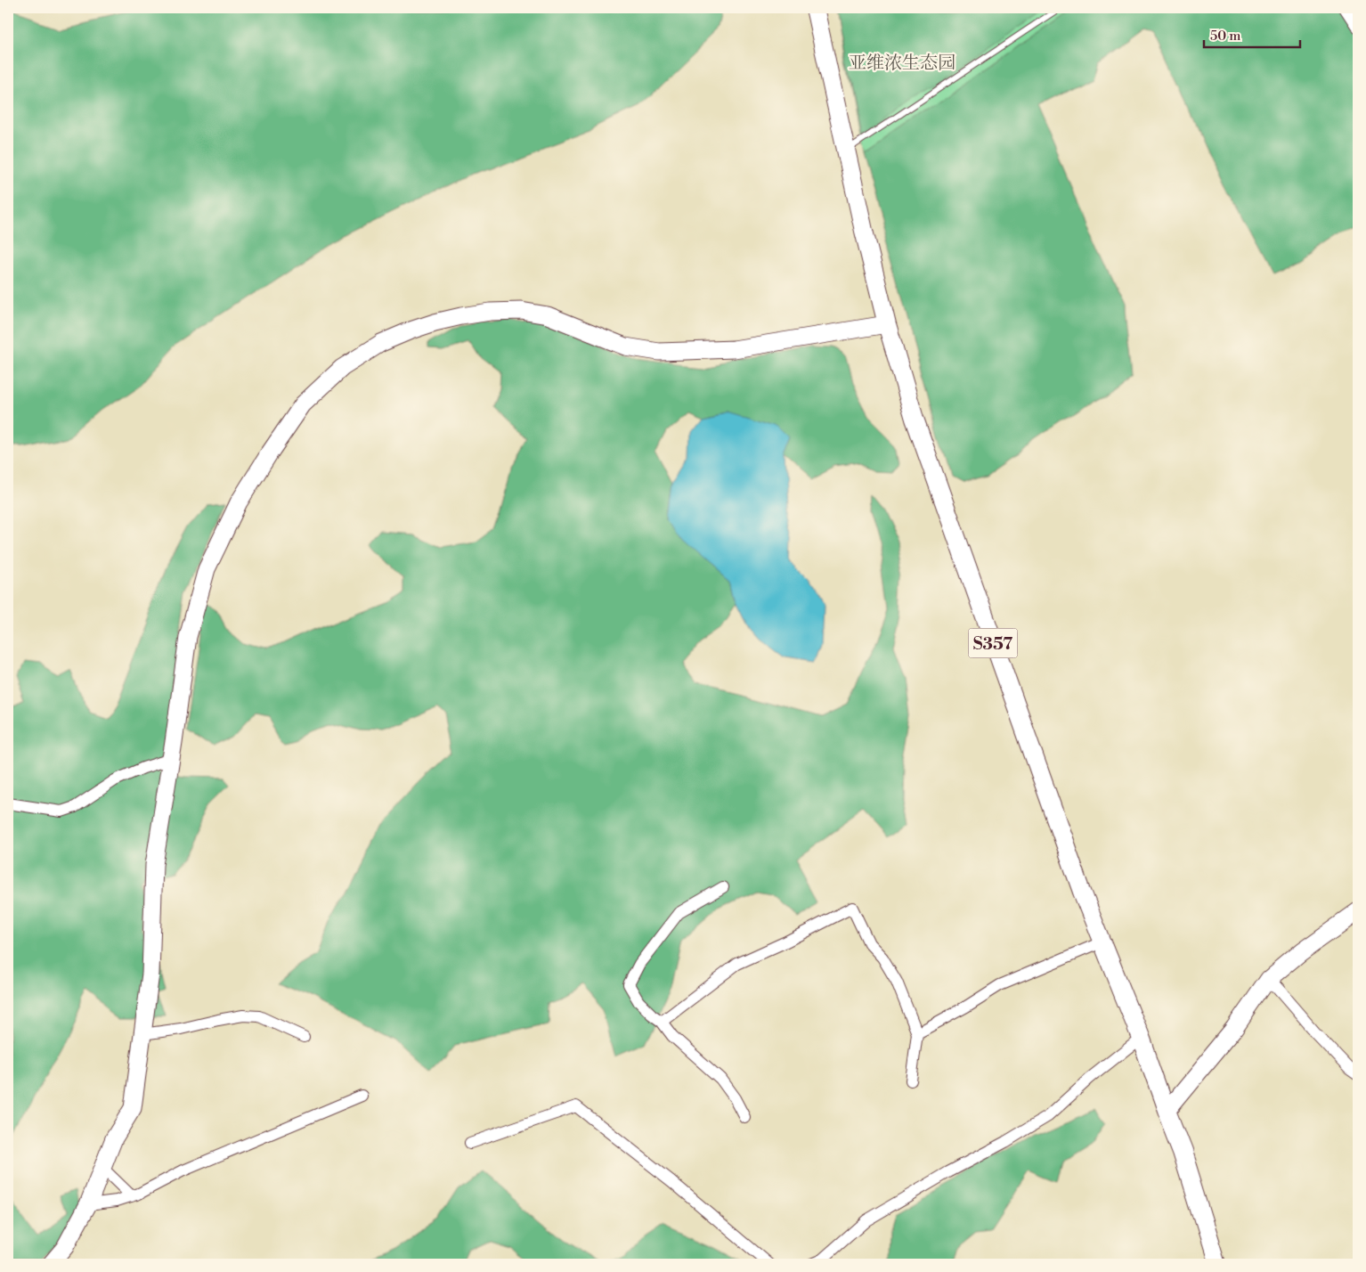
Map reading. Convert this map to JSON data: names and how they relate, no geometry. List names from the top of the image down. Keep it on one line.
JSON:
{"streets":{"main road":["S357"]},"parks":["亚维浓生态园"],"scale_bar":"50 m"}
